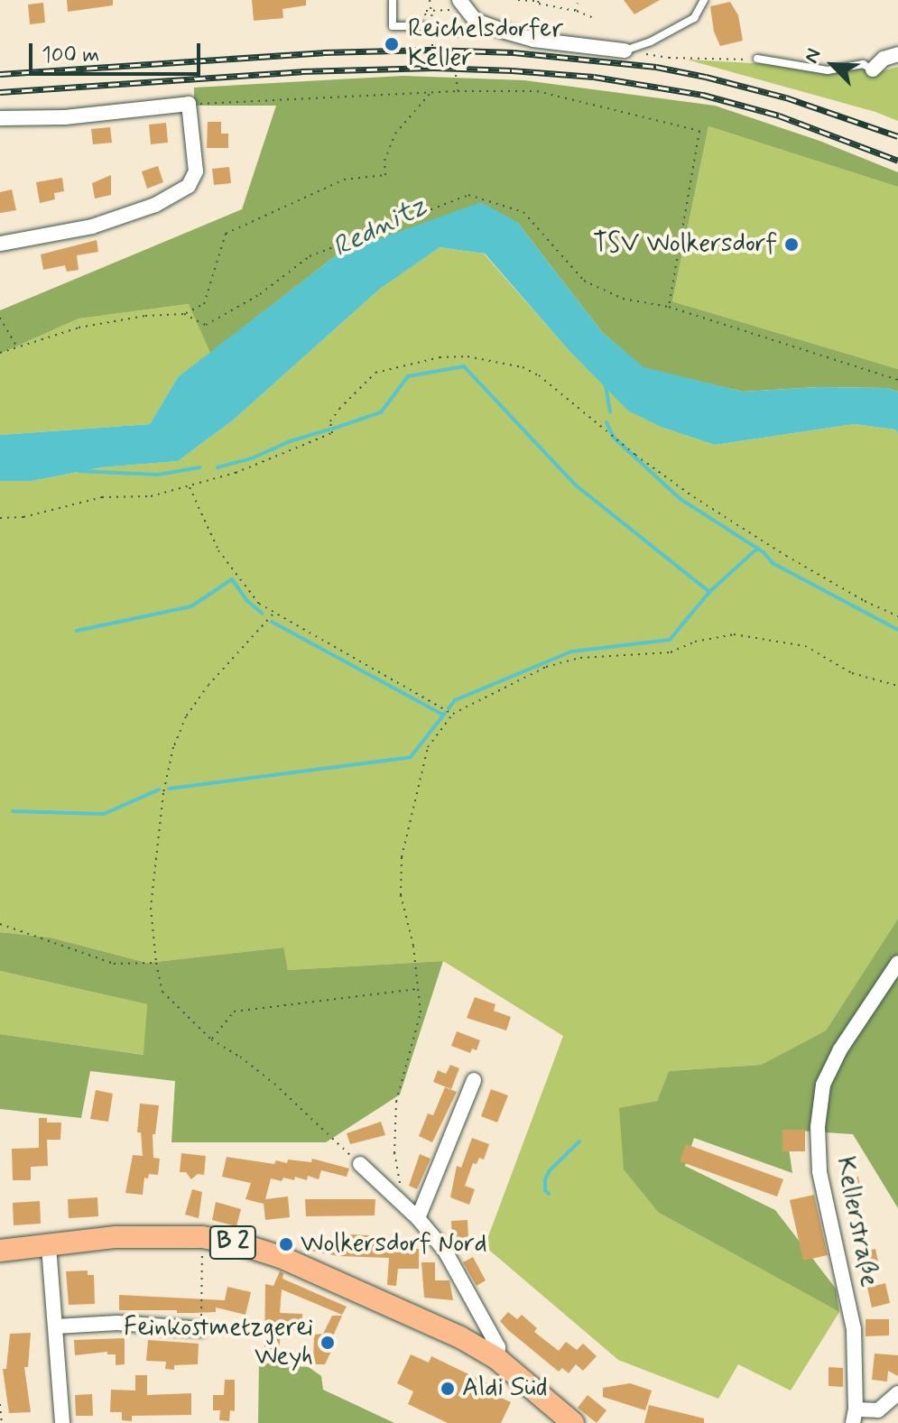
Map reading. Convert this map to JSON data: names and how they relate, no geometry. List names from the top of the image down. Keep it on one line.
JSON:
{"streets":{"main road":["B 2"],"street":["Kellerstraße"]},"water":["Rednitz"],"places":["Reichelsdorfer Keller","TSV Wolkersdorf","Wolkersdorf Nord","Feinkostmetzgerei Weyh","Aldi Süd"],"scale_bar":"100 m","north":"top left"}
